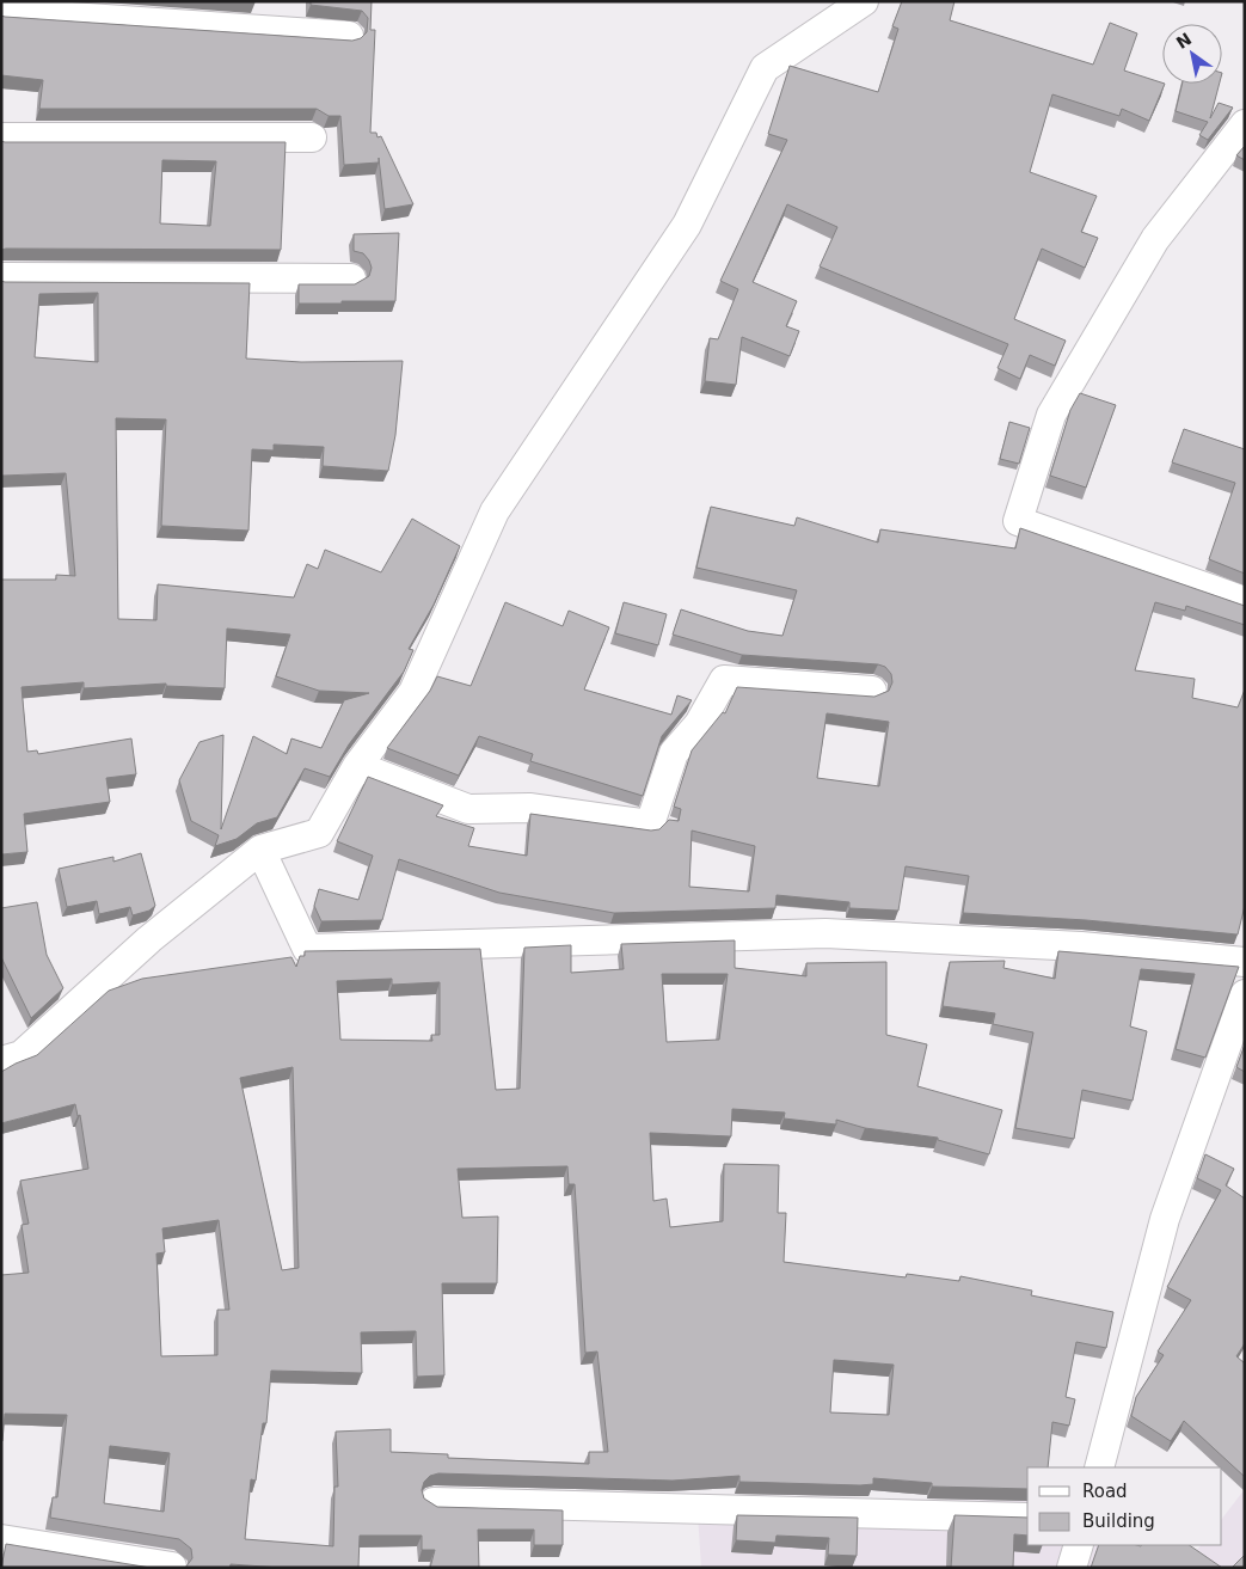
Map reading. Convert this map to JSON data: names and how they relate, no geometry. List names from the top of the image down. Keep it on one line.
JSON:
{"legend":["Road","Building"],"north":"top left"}
